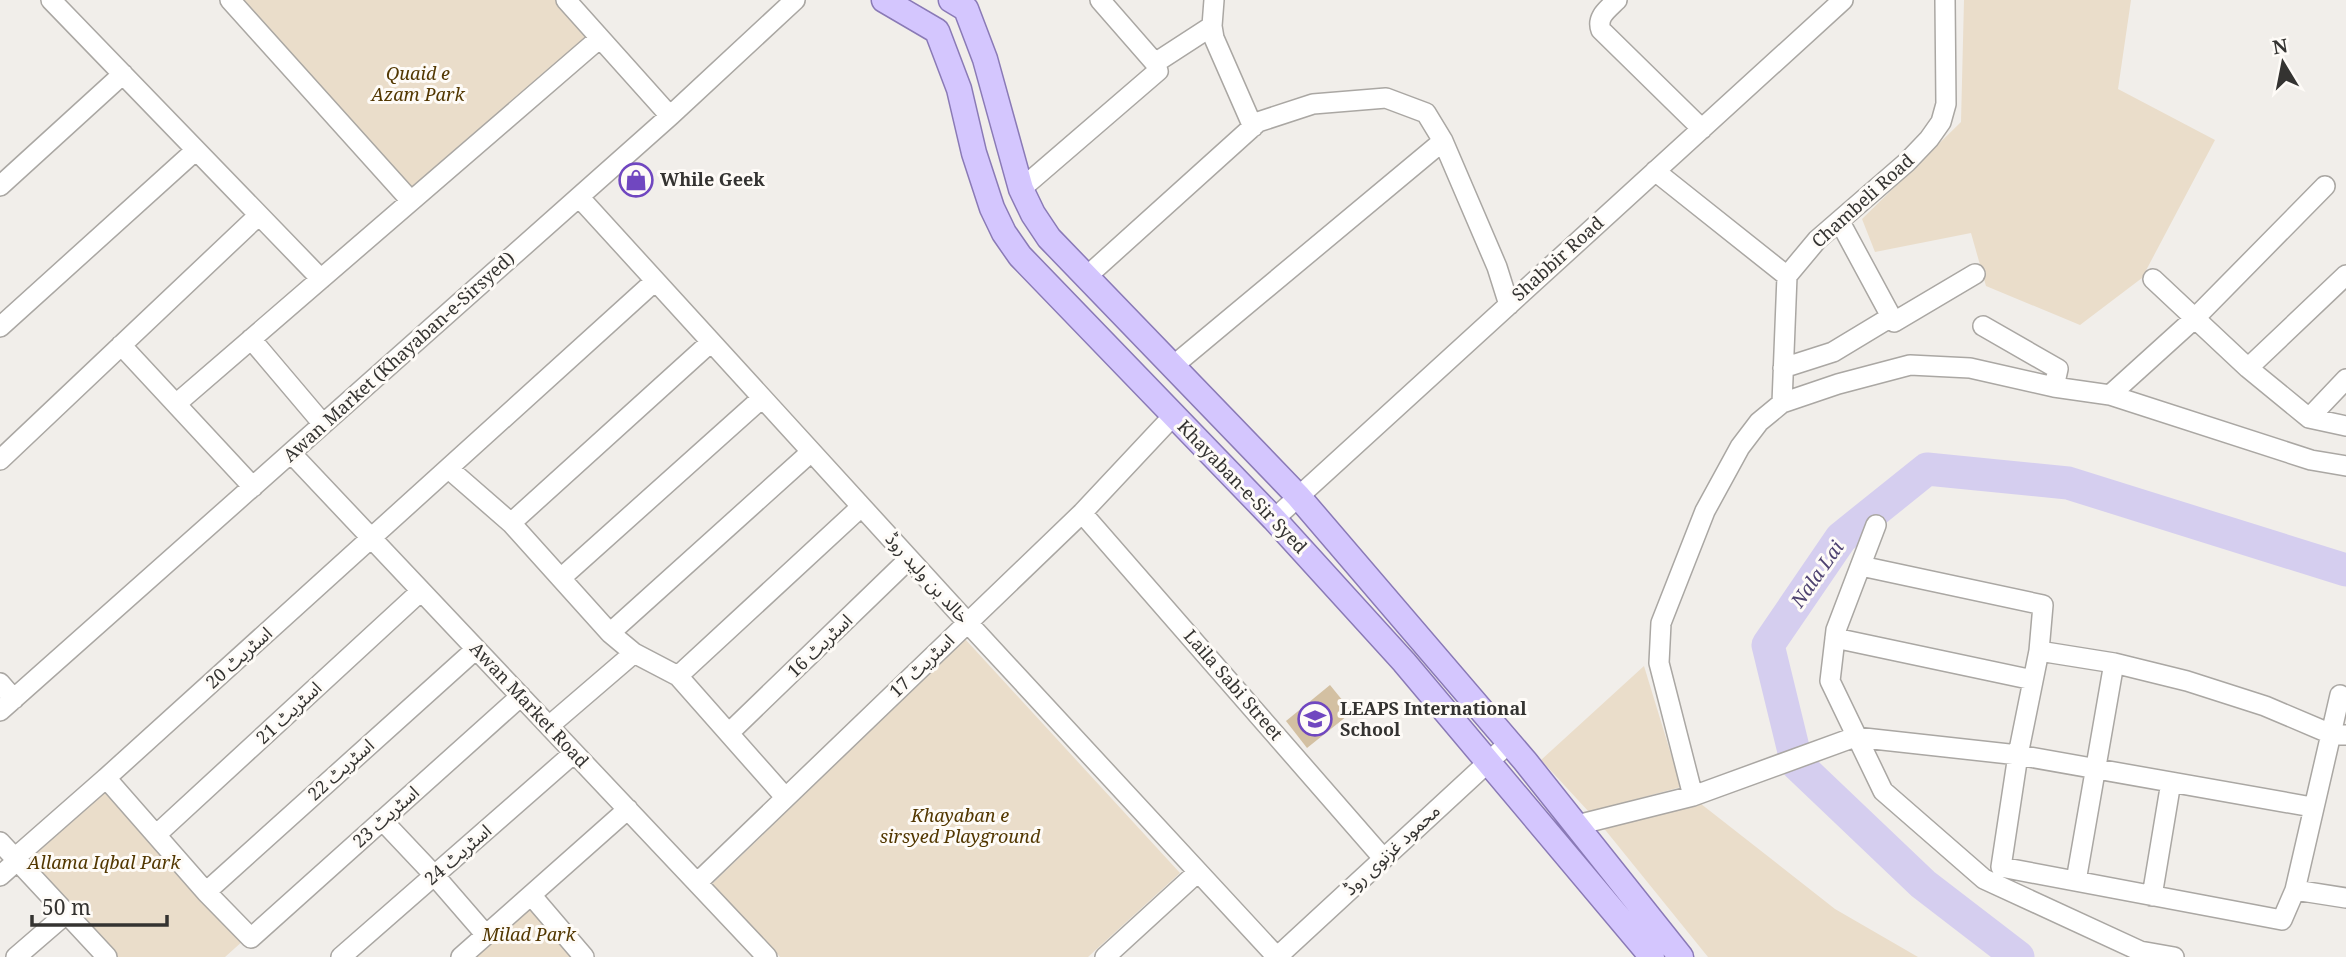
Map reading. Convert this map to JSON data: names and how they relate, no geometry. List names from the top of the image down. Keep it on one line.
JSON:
{"streets":{"main road":["Khayaban-e-Sir Syed"],"street":["Chambeli Road","Shabbir Road","Awan Market (Khayaban-e-Sirsyed)","خالد بن ولید روڈ","اسٹریٹ 16","اسٹریٹ 20","اسٹریٹ 17","Laila Sabi Street","Awan Market Road","اسٹریٹ 21","اسٹریٹ 22","اسٹریٹ 23","محمود غزنوی روڈ","اسٹریٹ 24"]},"crossings":[["Shabbir Road","Khayaban-e-Sir Syed"],["Awan Market (Khayaban-e-Sirsyed)","خالد بن ولید روڈ"],["Awan Market (Khayaban-e-Sirsyed)","Awan Market Road"],["Khayaban-e-Sir Syed","اسٹریٹ 17"],["Khayaban-e-Sir Syed","محمود غزنوی روڈ"],["خالد بن ولید روڈ","اسٹریٹ 16"],["خالد بن ولید روڈ","اسٹریٹ 20"],["خالد بن ولید روڈ","اسٹریٹ 17"],["خالد بن ولید روڈ","محمود غزنوی روڈ"],["اسٹریٹ 20","Awan Market Road"],["اسٹریٹ 17","Laila Sabi Street"],["اسٹریٹ 17","Awan Market Road"],["Laila Sabi Street","محمود غزنوی روڈ"],["Awan Market Road","اسٹریٹ 21"],["Awan Market Road","اسٹریٹ 22"],["Awan Market Road","اسٹریٹ 23"],["Awan Market Road","اسٹریٹ 24"],["اسٹریٹ 22","اسٹریٹ 23"]],"water":["Nala Lai"],"parks":["Quaid e Azam Park","Khayaban e sirsyed Playground","Allama Iqbal Park","Milad Park"],"places":{"shop":["While Geek"],"school or university":["LEAPS International School"]},"scale_bar":"50 m","north":"top"}
